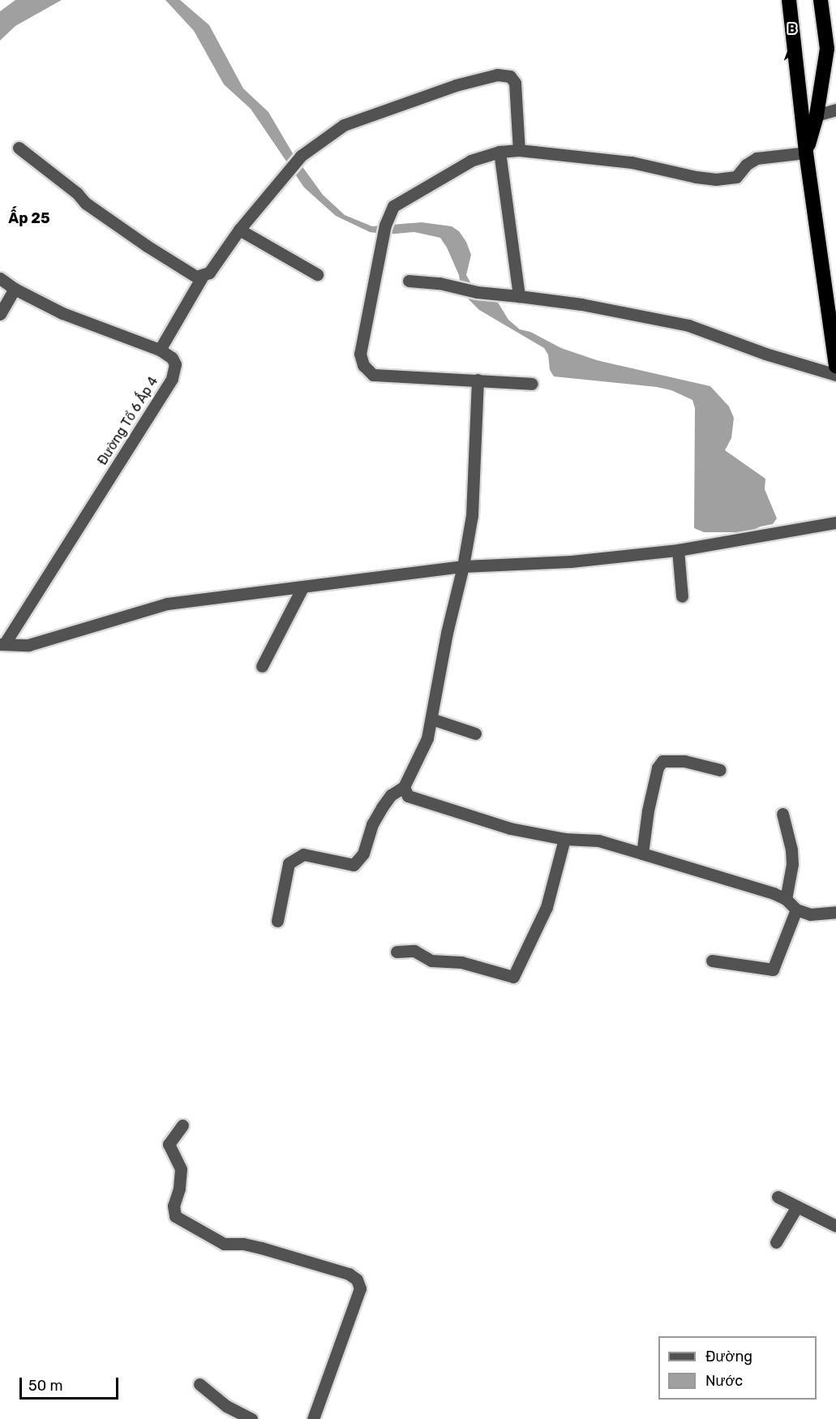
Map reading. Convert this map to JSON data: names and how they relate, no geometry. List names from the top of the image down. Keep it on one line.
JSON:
{"streets":{"street":["Đường Tổ 6 Ấp 4"]},"districts":["Ấp 25"],"legend":["Đường","Nước"],"scale_bar":"50 m","north":"top"}
